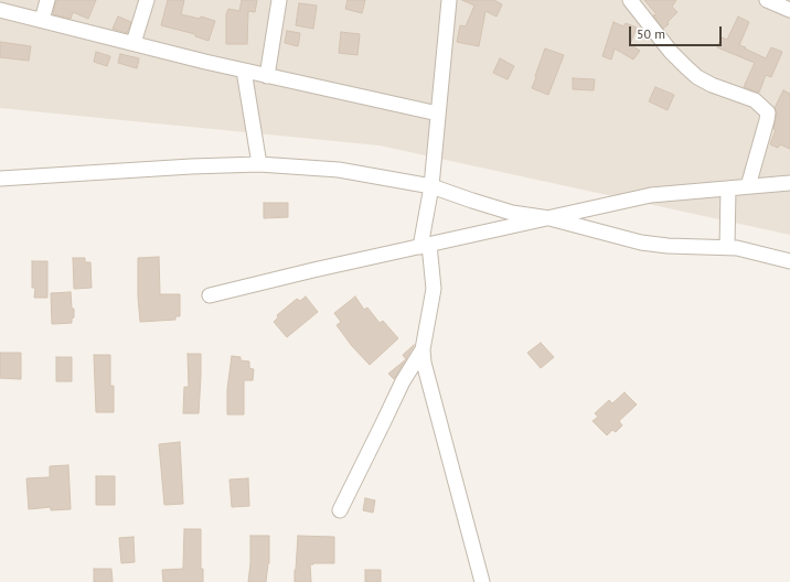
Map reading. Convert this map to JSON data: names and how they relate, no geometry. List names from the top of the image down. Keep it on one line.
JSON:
{"scale_bar":"50 m"}
